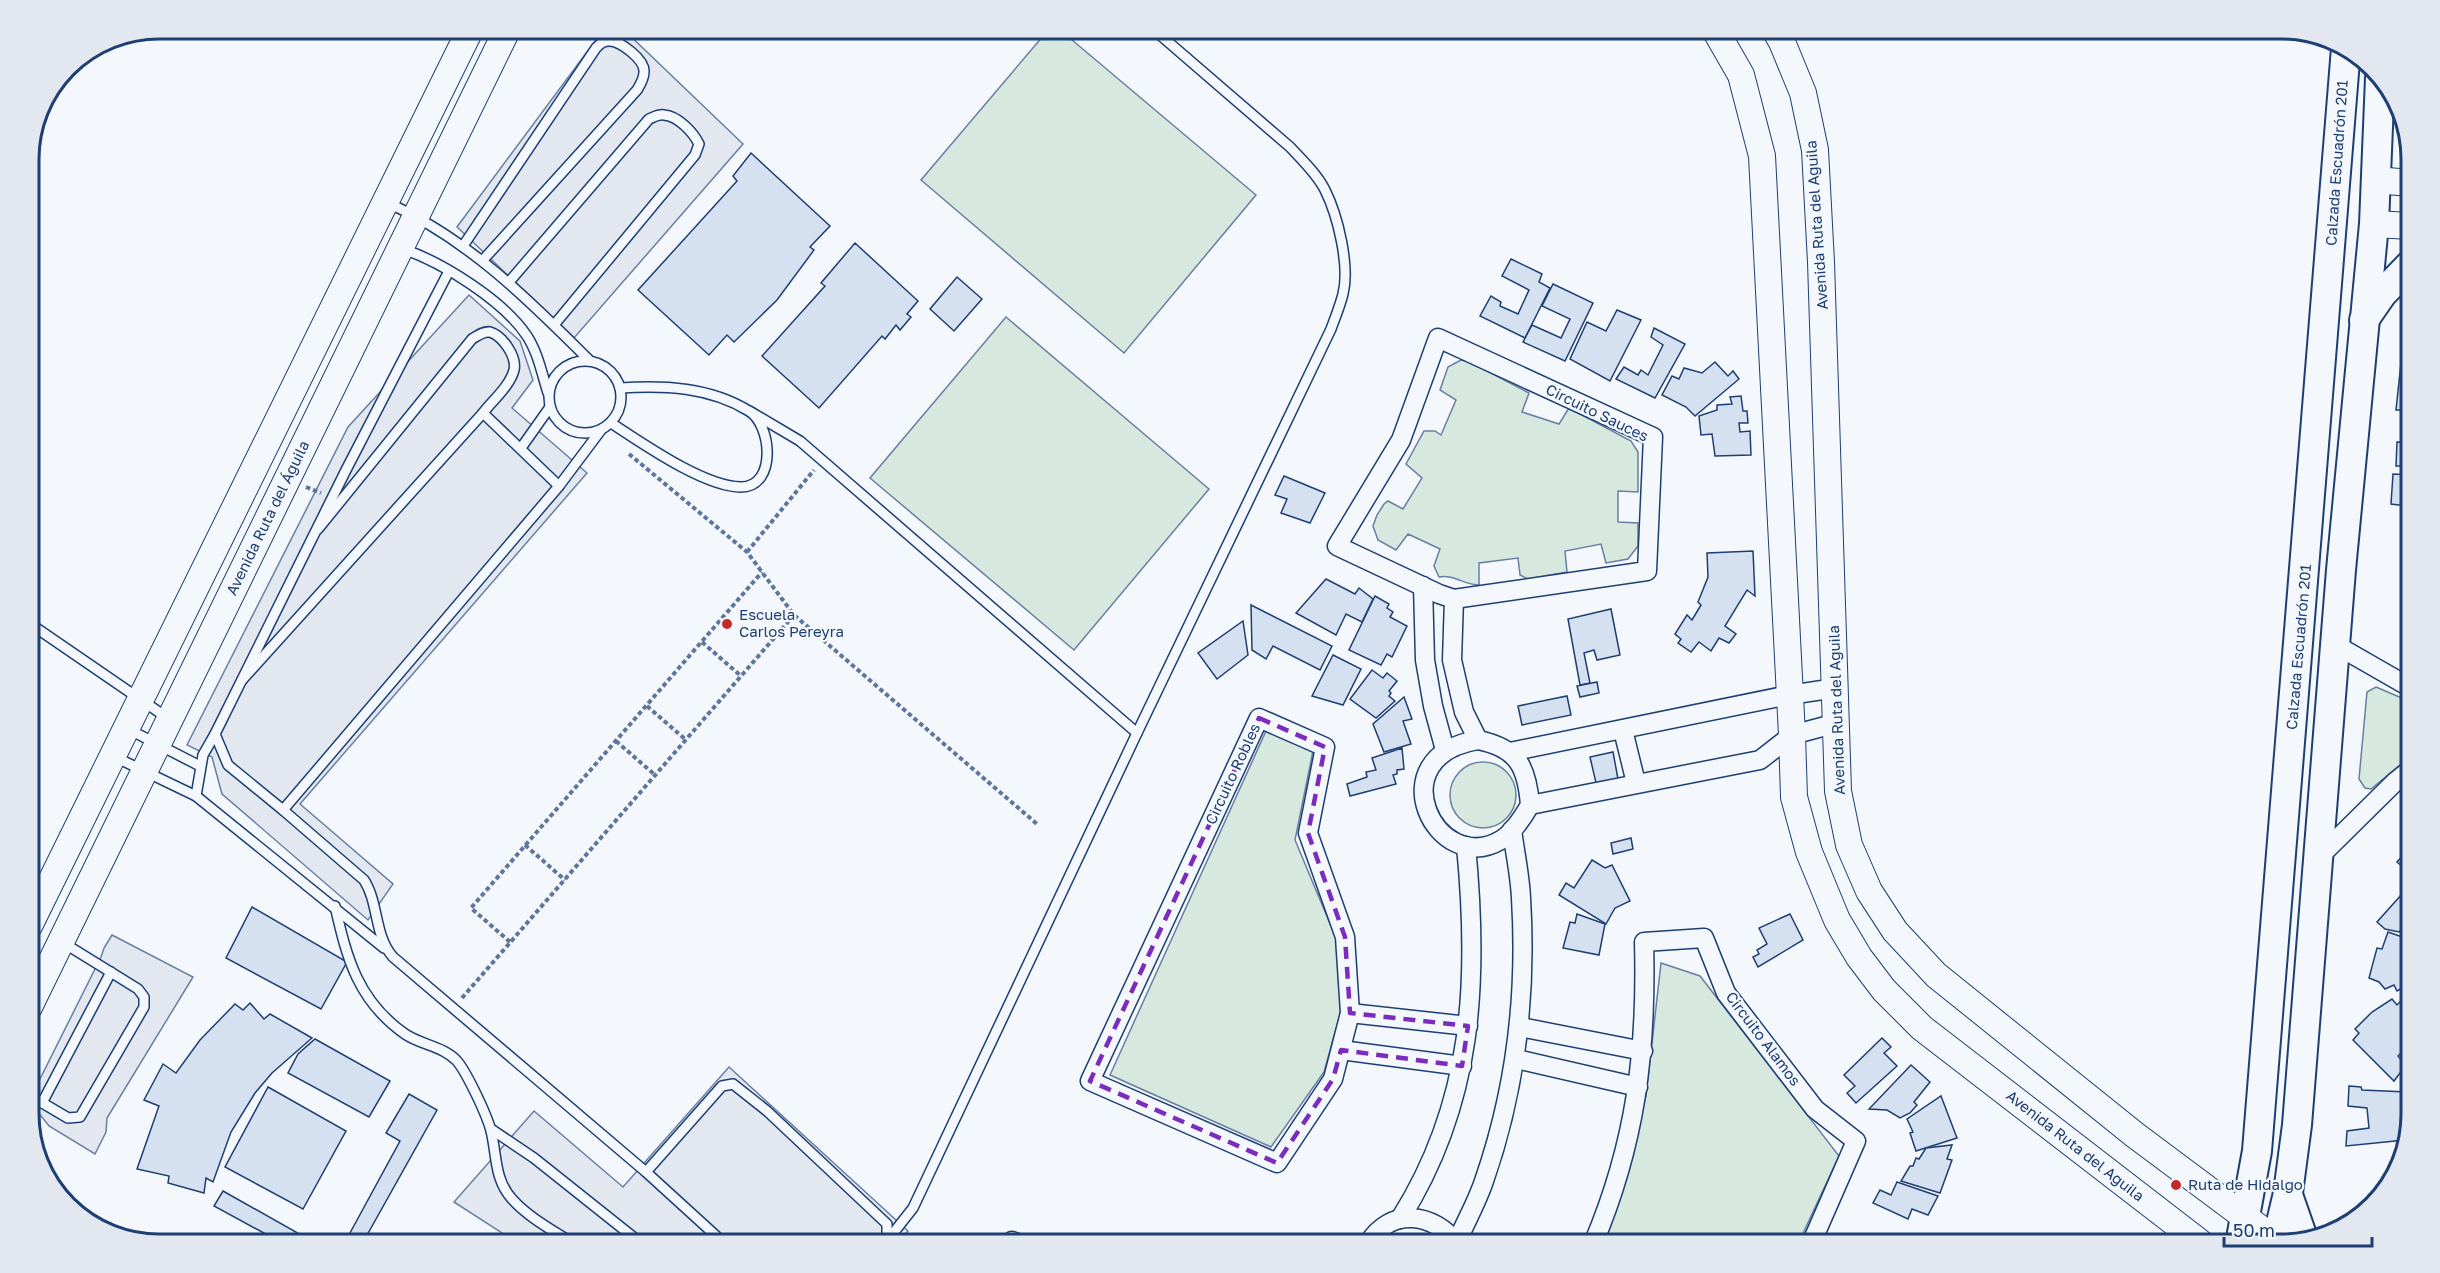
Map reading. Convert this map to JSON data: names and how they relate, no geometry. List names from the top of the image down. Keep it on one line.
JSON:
{"streets":{"main road":["Calzada Escuadrón 201"],"street":["Avenida Ruta del Aguila","Circuito Sauces","Avenida Ruta del Águila","Circuito Robles","Circuito Alamos"]},"crossings":[["Calzada Escuadrón 201","Avenida Ruta del Aguila"]],"places":["Escuela Carlos Pereyra","Ruta de Hidalgo"],"scale_bar":"50 m"}
